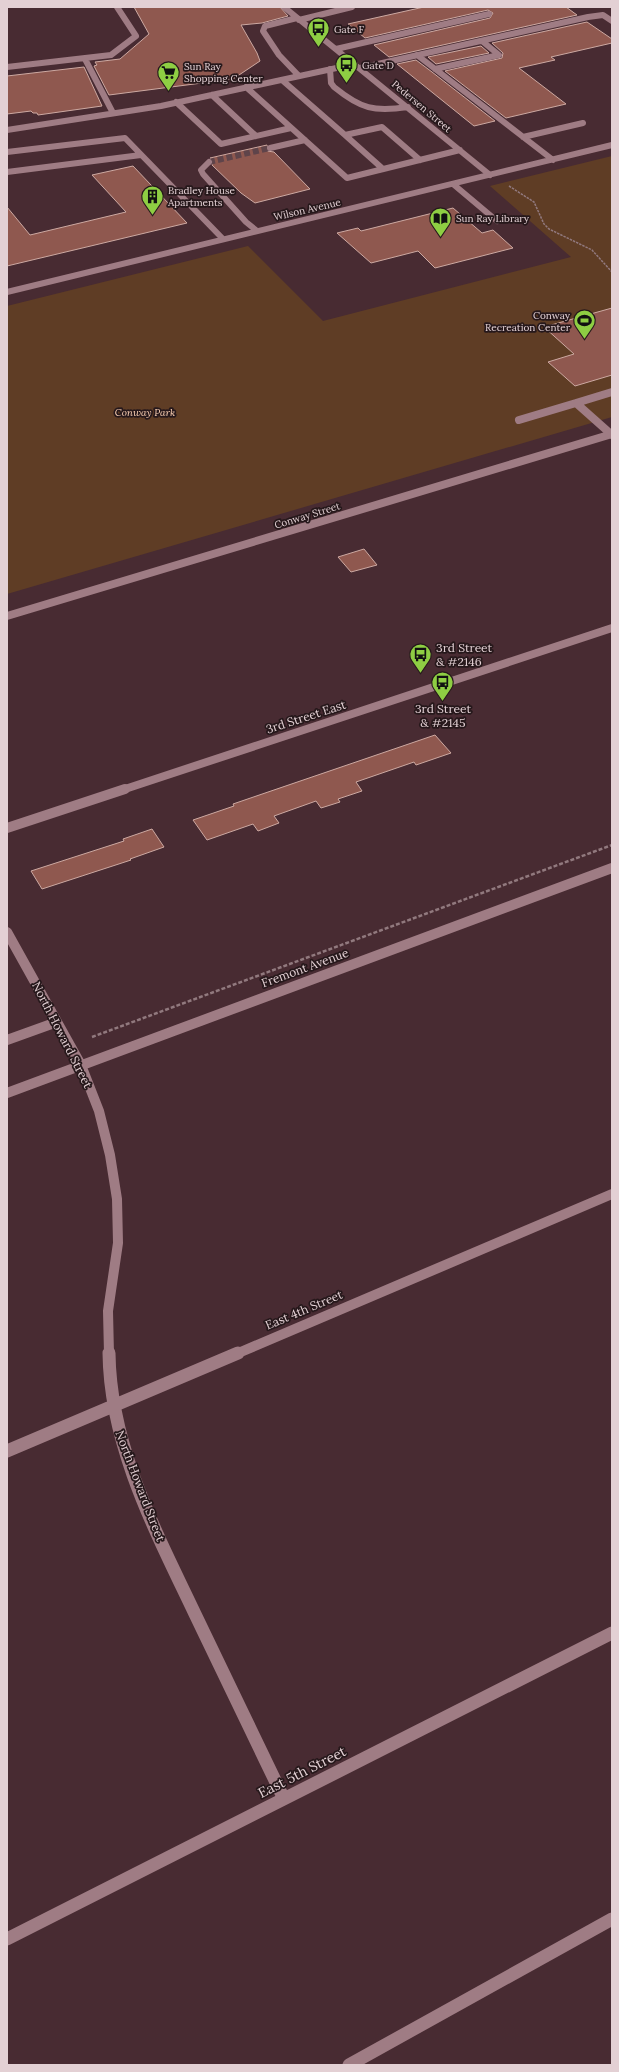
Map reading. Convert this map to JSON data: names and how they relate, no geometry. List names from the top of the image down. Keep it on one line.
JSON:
{"streets":{"street":["Pedersen Street","Wilson Avenue","Conway Street","3rd Street East","Fremont Avenue","North Howard Street","East 4th Street","East 5th Street"]},"crossings":[["Pedersen Street","Wilson Avenue"],["Fremont Avenue","North Howard Street"],["North Howard Street","East 4th Street"],["North Howard Street","East 5th Street"]],"parks":["Conway Park"],"places":{"bus stop":["Gate F","Gate D","3rd Street & #2146","3rd Street & #2145"],"supermarket":["Sun Ray Shopping Center"],"building":["Bradley House Apartments"],"library":["Sun Ray Library"],"sports":["Conway Recreation Center"]}}
